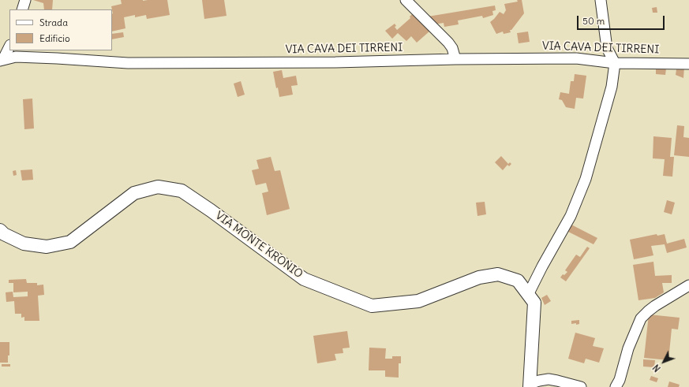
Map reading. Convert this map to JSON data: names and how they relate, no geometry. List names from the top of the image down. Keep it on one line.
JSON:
{"streets":{"street":["VIA CAVA DEI TIRRENI","VIA MONTE KRONIO"]},"legend":["Strada","Edificio"],"scale_bar":"50 m","north":"bottom left"}
